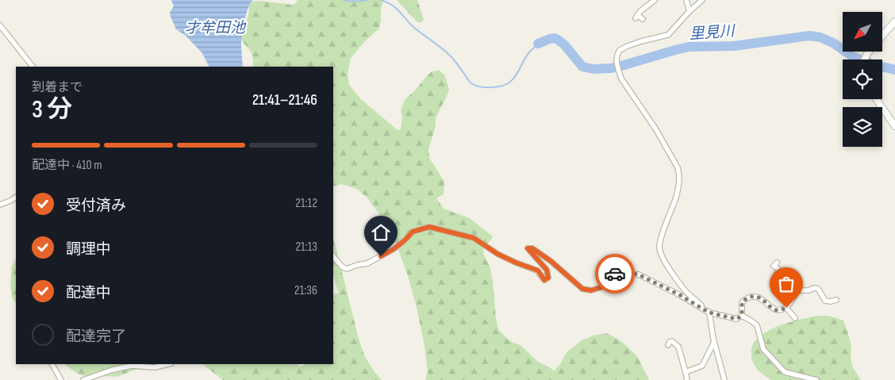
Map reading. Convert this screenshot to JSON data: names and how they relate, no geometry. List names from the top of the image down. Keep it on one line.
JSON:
{"water":["才牟田池","里見川"],"north":"bottom left","page":{"heading":["3 分","到着まで","21:41–21:46"],"bar":"配達中 · 410 m","list":[["受付済み","21:12"],["調理中","21:13"],["配達中","21:36"],"配達完了"]}}
